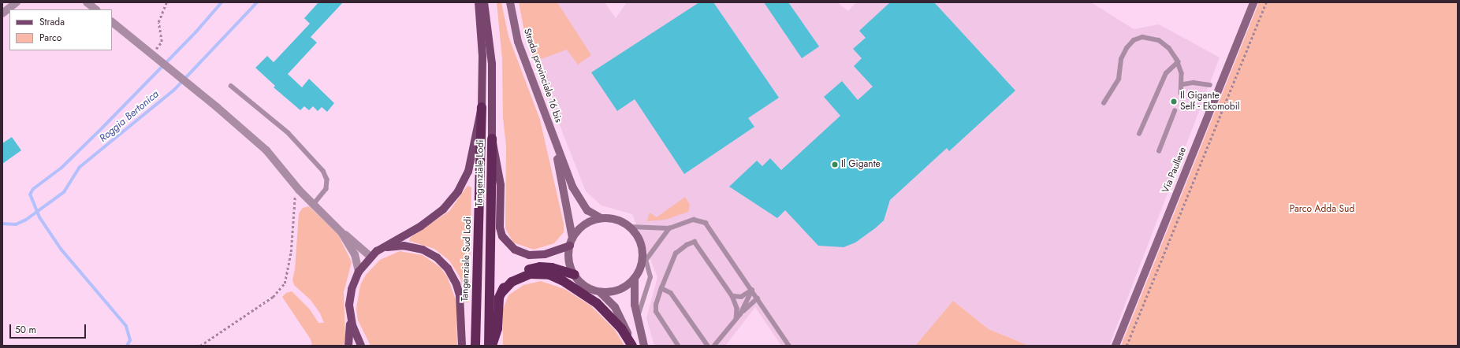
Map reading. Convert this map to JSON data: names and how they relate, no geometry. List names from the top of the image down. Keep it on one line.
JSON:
{"streets":{"highway":["Tangenziale Lodi","Tangenziale Sud Lodi"],"main road":["Strada provinciale 16 bis","Via Paullese"]},"water":["Roggia Bertonica"],"parks":["Parco Adda Sud"],"places":["Il Gigante Self - Ekomobil","Il Gigante"],"legend":["Strada","Parco"],"scale_bar":"50 m"}
